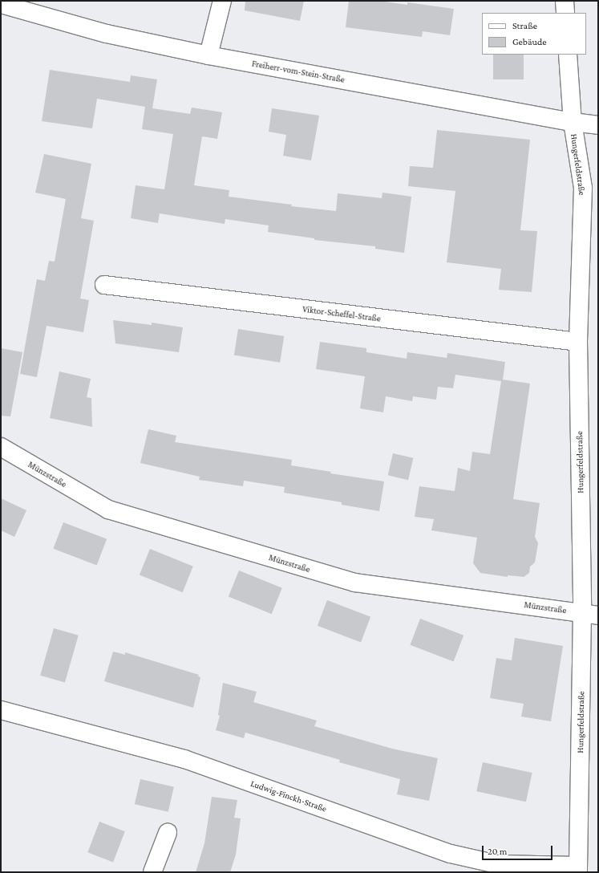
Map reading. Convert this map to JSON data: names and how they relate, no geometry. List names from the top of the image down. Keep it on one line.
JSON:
{"streets":{"street":["Freiherr-vom-Stein-Straße","Hungerfeldstraße","Viktor-Scheffel-Straße","Münzstraße","Ludwig-Finckh-Straße"]},"crossings":[["Freiherr-vom-Stein-Straße","Hungerfeldstraße"],["Hungerfeldstraße","Viktor-Scheffel-Straße"],["Hungerfeldstraße","Münzstraße"],["Hungerfeldstraße","Ludwig-Finckh-Straße"]],"legend":["Straße","Gebäude"],"scale_bar":"20 m"}
